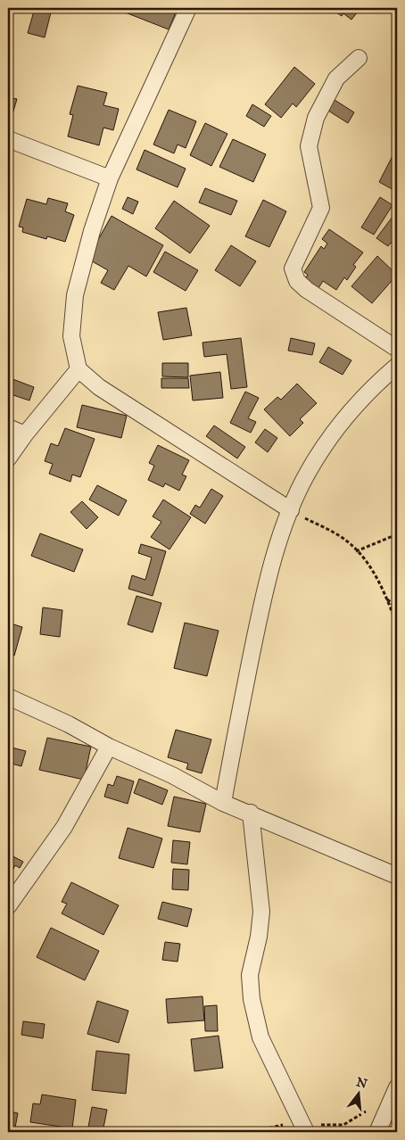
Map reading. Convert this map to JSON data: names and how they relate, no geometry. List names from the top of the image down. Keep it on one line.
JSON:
{"north":"top"}
